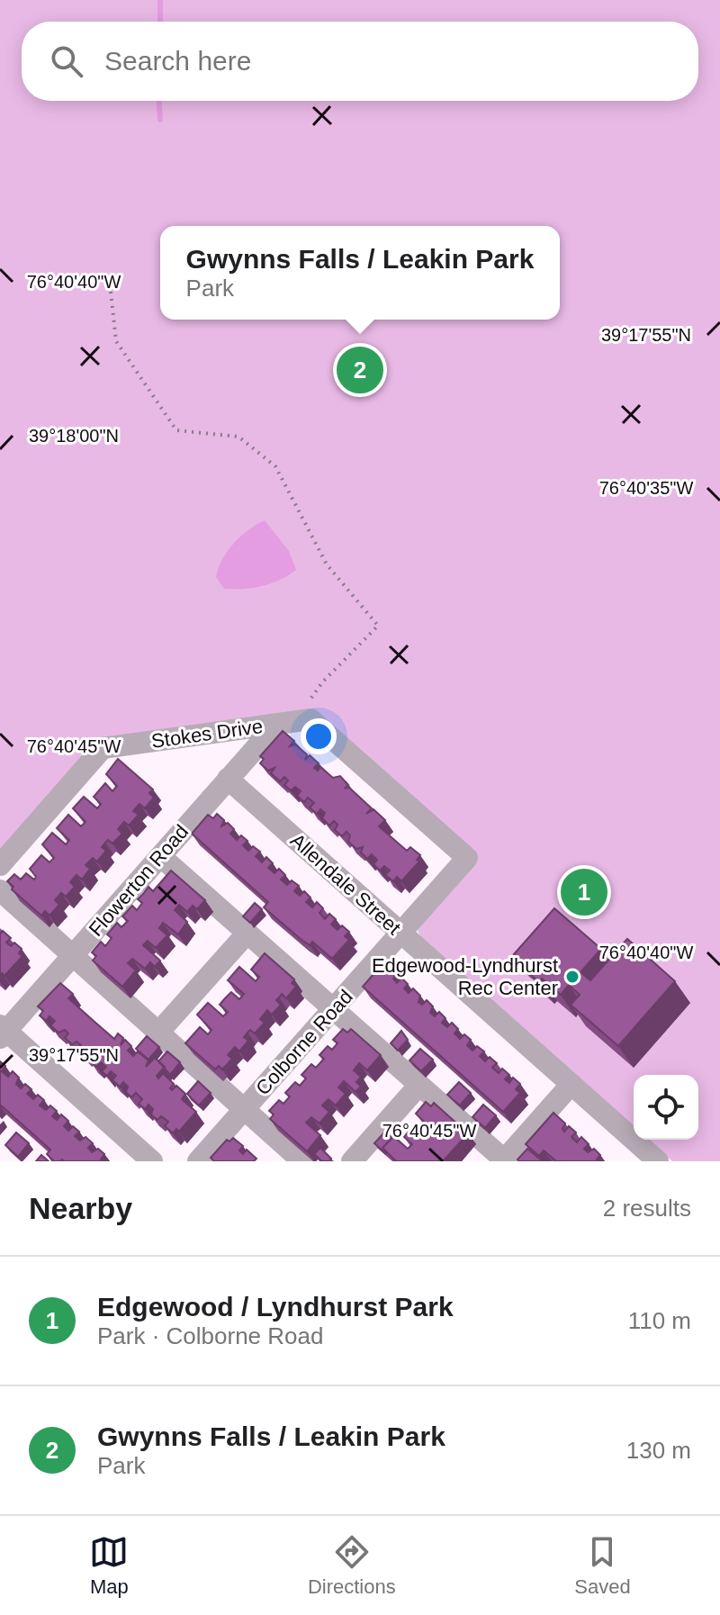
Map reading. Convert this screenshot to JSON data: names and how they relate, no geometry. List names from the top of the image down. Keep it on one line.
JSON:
{"streets":{"street":["Stokes Drive","Flowerton Road","Allendale Street","Colborne Road"]},"crossings":[["Stokes Drive","Flowerton Road"],["Stokes Drive","Colborne Road"],["Flowerton Road","Allendale Street"],["Allendale Street","Colborne Road"]],"places":["Edgewood-Lyndhurst Rec Center"],"page":{"search":"Search here","popup":["Gwynns Falls / Leakin Park","Park"],"pins":["2","1"],"heading":["Nearby","2 results"],"list":[{"mark":"1","name":"Edgewood / Lyndhurst Park","note":"Park · Colborne Road","value":"110 m"},{"mark":"2","name":"Gwynns Falls / Leakin Park","note":"Park","value":"130 m"}],"nav":["Map","Directions","Saved"]},"coordinates":["76°40'40\"W","39°17'55\"N","39°18'00\"N","76°40'35\"W","76°40'45\"W"]}
